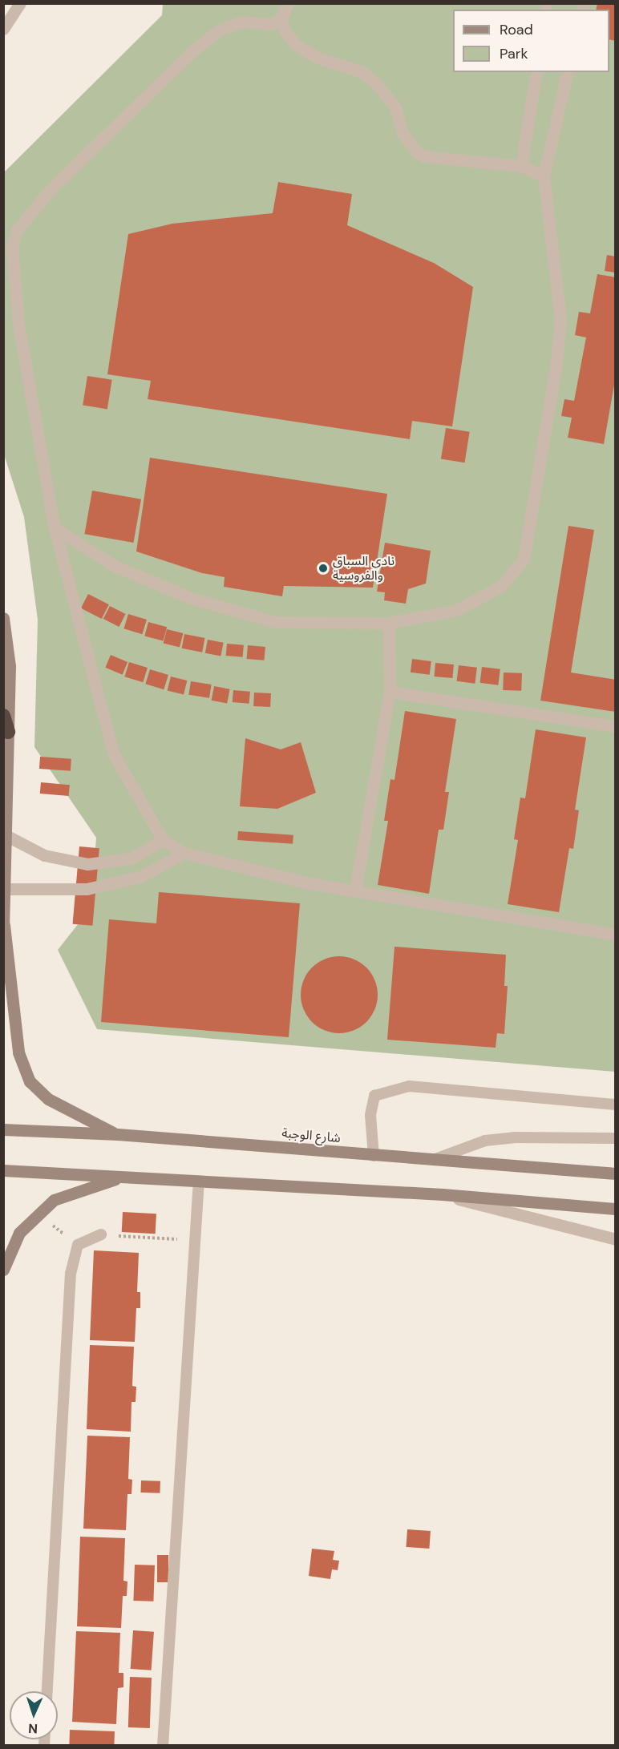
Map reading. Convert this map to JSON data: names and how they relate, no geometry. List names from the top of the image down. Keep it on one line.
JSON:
{"streets":{"street":["شارع الوجبة"]},"places":["نادي السباق والفروسية"],"legend":["Road","Park"],"north":"bottom"}
